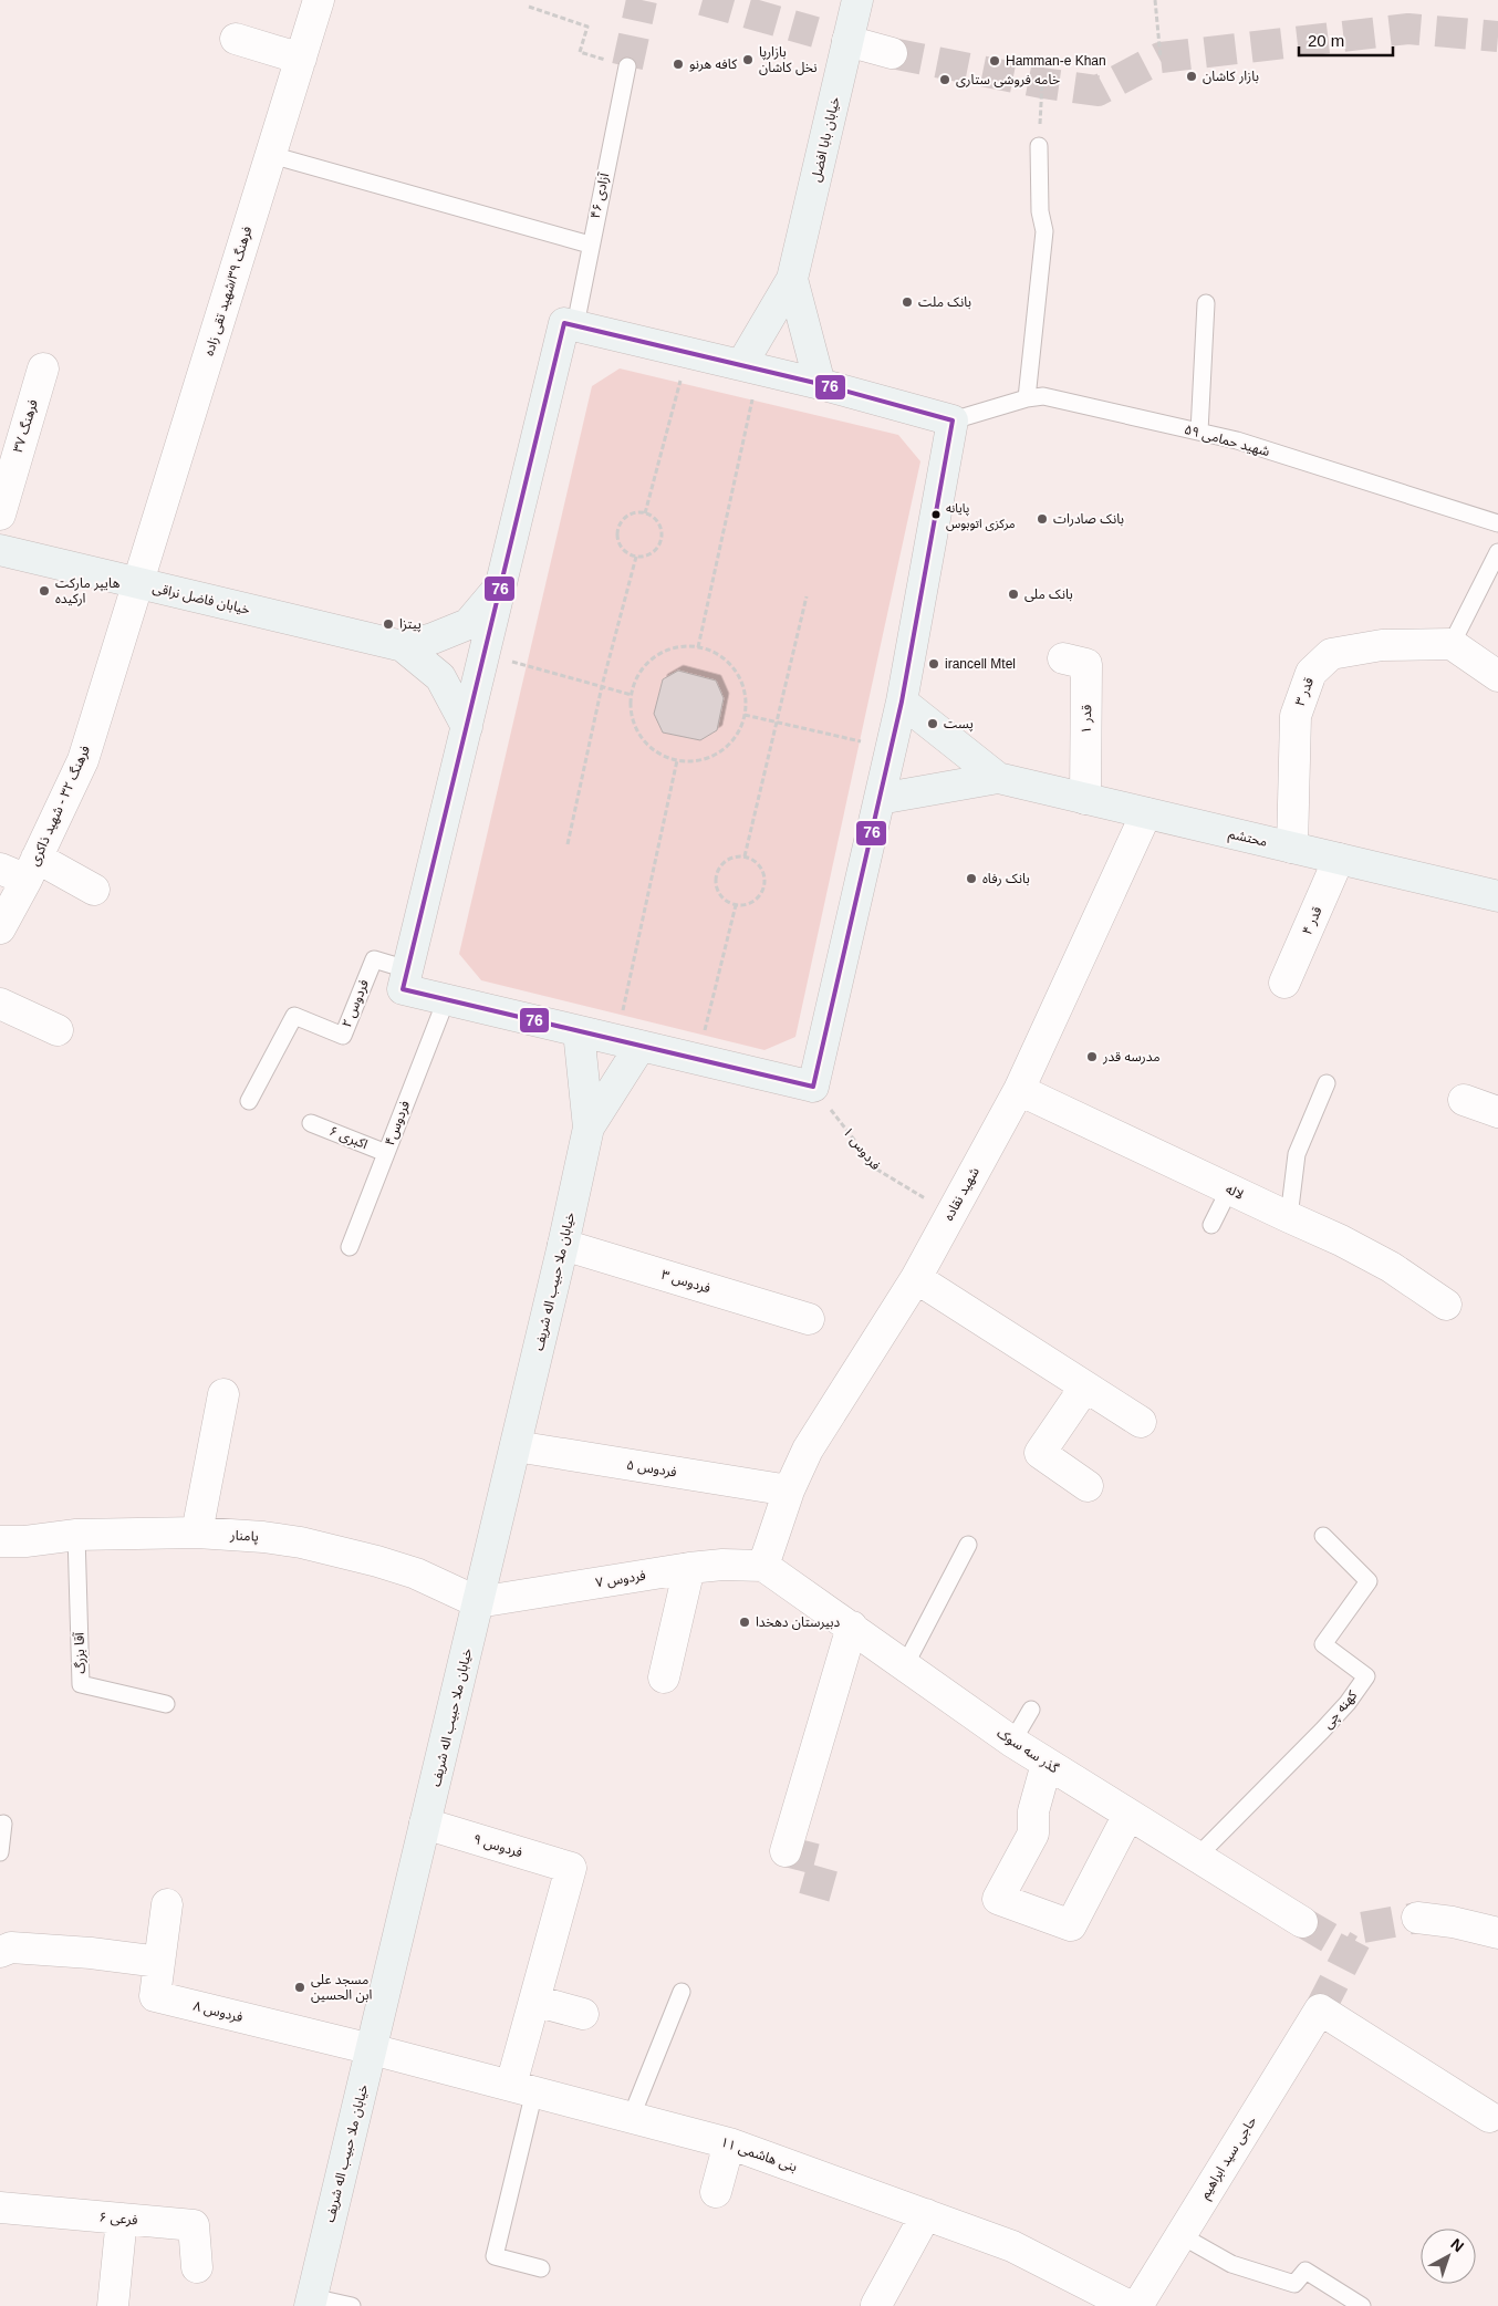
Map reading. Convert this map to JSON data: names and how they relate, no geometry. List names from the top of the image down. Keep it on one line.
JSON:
{"streets":{"main road":["خیابان بابا افضل","خیابان فاضل نراقی","محتشم","خیابان ملا حبیب اله شریف"],"street":["فرهنگ ۳۹/شهید تقی زاده","فرهنگ ۳۷","قدر ۳","قدر ۱","فرهنگ ۳۲ - شهید ذاکری","قدر ۴","لاله","شهید نقاده","فردوس ۳","فردوس ۵","پامنار","فردوس ۷","گذر سه سوک","فردوس ۹","فردوس ۸","بنی هاشمی ۱۱","حاجی سید ابراهیم","فرعی ۶"],"lane":["آزادی ۴۶","شهید حمامی ۵۹","فردوس ۲","فردوس۴","اکبری ۶","آقا بزرگ","کهنه چی"],"path":["فردوس ۱"]},"crossings":[["فرهنگ ۳۹/شهید تقی زاده","خیابان فاضل نراقی"],["فرهنگ ۳۹/شهید تقی زاده","فرهنگ ۳۲ - شهید ذاکری"],["خیابان فاضل نراقی","فرهنگ ۳۲ - شهید ذاکری"],["قدر ۳","محتشم"],["قدر ۱","محتشم"],["محتشم","قدر ۴"],["محتشم","شهید نقاده"],["فردوس۴","اکبری ۶"],["فردوس ۱","شهید نقاده"],["لاله","شهید نقاده"],["شهید نقاده","فردوس ۵"],["شهید نقاده","فردوس ۷"],["شهید نقاده","گذر سه سوک"],["خیابان ملا حبیب اله شریف","فردوس ۳"],["خیابان ملا حبیب اله شریف","فردوس ۵"],["خیابان ملا حبیب اله شریف","پامنار"],["خیابان ملا حبیب اله شریف","فردوس ۷"],["خیابان ملا حبیب اله شریف","فردوس ۹"],["خیابان ملا حبیب اله شریف","فردوس ۸"],["خیابان ملا حبیب اله شریف","بنی هاشمی ۱۱"],["پامنار","فردوس ۷"],["پامنار","آقا بزرگ"],["فردوس ۷","گذر سه سوک"],["کهنه چی","گذر سه سوک"],["فردوس ۸","بنی هاشمی ۱۱"]],"places":["بازارپا نخل کاشان","Hamman-e Khan","کافه هرنو","بازار کاشان","خامه فروشی ستاری","بانک ملت","پایانه مرکزی اتوبوس","بانک صادرات","هایپر مارکت ارکیده","بانک ملی","پیتزا","irancell Mtel","پست","بانک رفاه","مدرسه قدر","دبیرستان دهخدا","مسجد علی ابن الحسین"],"lines":["transit line 76"],"scale_bar":"20 m","north":"top right"}
